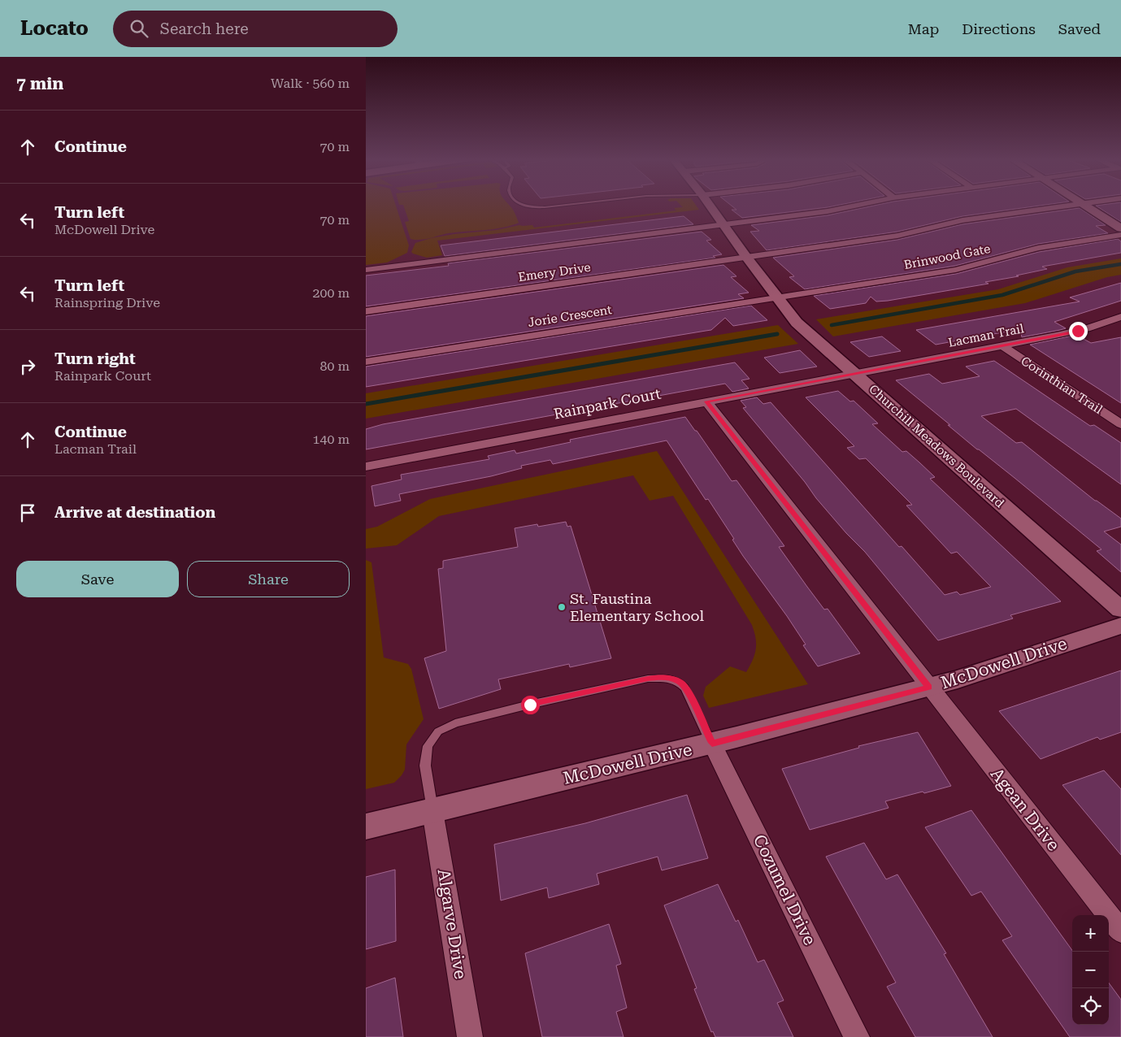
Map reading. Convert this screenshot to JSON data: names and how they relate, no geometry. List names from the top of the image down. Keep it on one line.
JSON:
{"streets":{"street":["Brinwood Gate","Emery Drive","Jorie Crescent","Lacman Trail","Corinthian Trail","Rainpark Court","Churchill Meadows Boulevard","McDowell Drive","Agean Drive","Cozumel Drive","Algarve Drive"]},"crossings":[["Brinwood Gate","Jorie Crescent"],["Brinwood Gate","Churchill Meadows Boulevard"],["Emery Drive","Churchill Meadows Boulevard"],["Jorie Crescent","Churchill Meadows Boulevard"],["Lacman Trail","Corinthian Trail"],["Lacman Trail","Rainpark Court"],["Lacman Trail","Churchill Meadows Boulevard"],["Rainpark Court","Churchill Meadows Boulevard"],["Rainpark Court","Agean Drive"],["McDowell Drive","Agean Drive"],["McDowell Drive","Cozumel Drive"],["McDowell Drive","Algarve Drive"]],"places":["St. Faustina Elementary School"],"page":{"header":"Locato","search":"Search here","nav":["Map","Directions","Saved"],"heading":["7 min","Walk · 560 m"],"list":[["Continue","70 m"],["Turn left","McDowell Drive","70 m"],["Turn left","Rainspring Drive","200 m"],["Turn right","Rainpark Court","80 m"],["Continue","Lacman Trail","140 m"],"Arrive at destination"],"buttons":["Save","Share"],"map_buttons":["+","−"]}}
